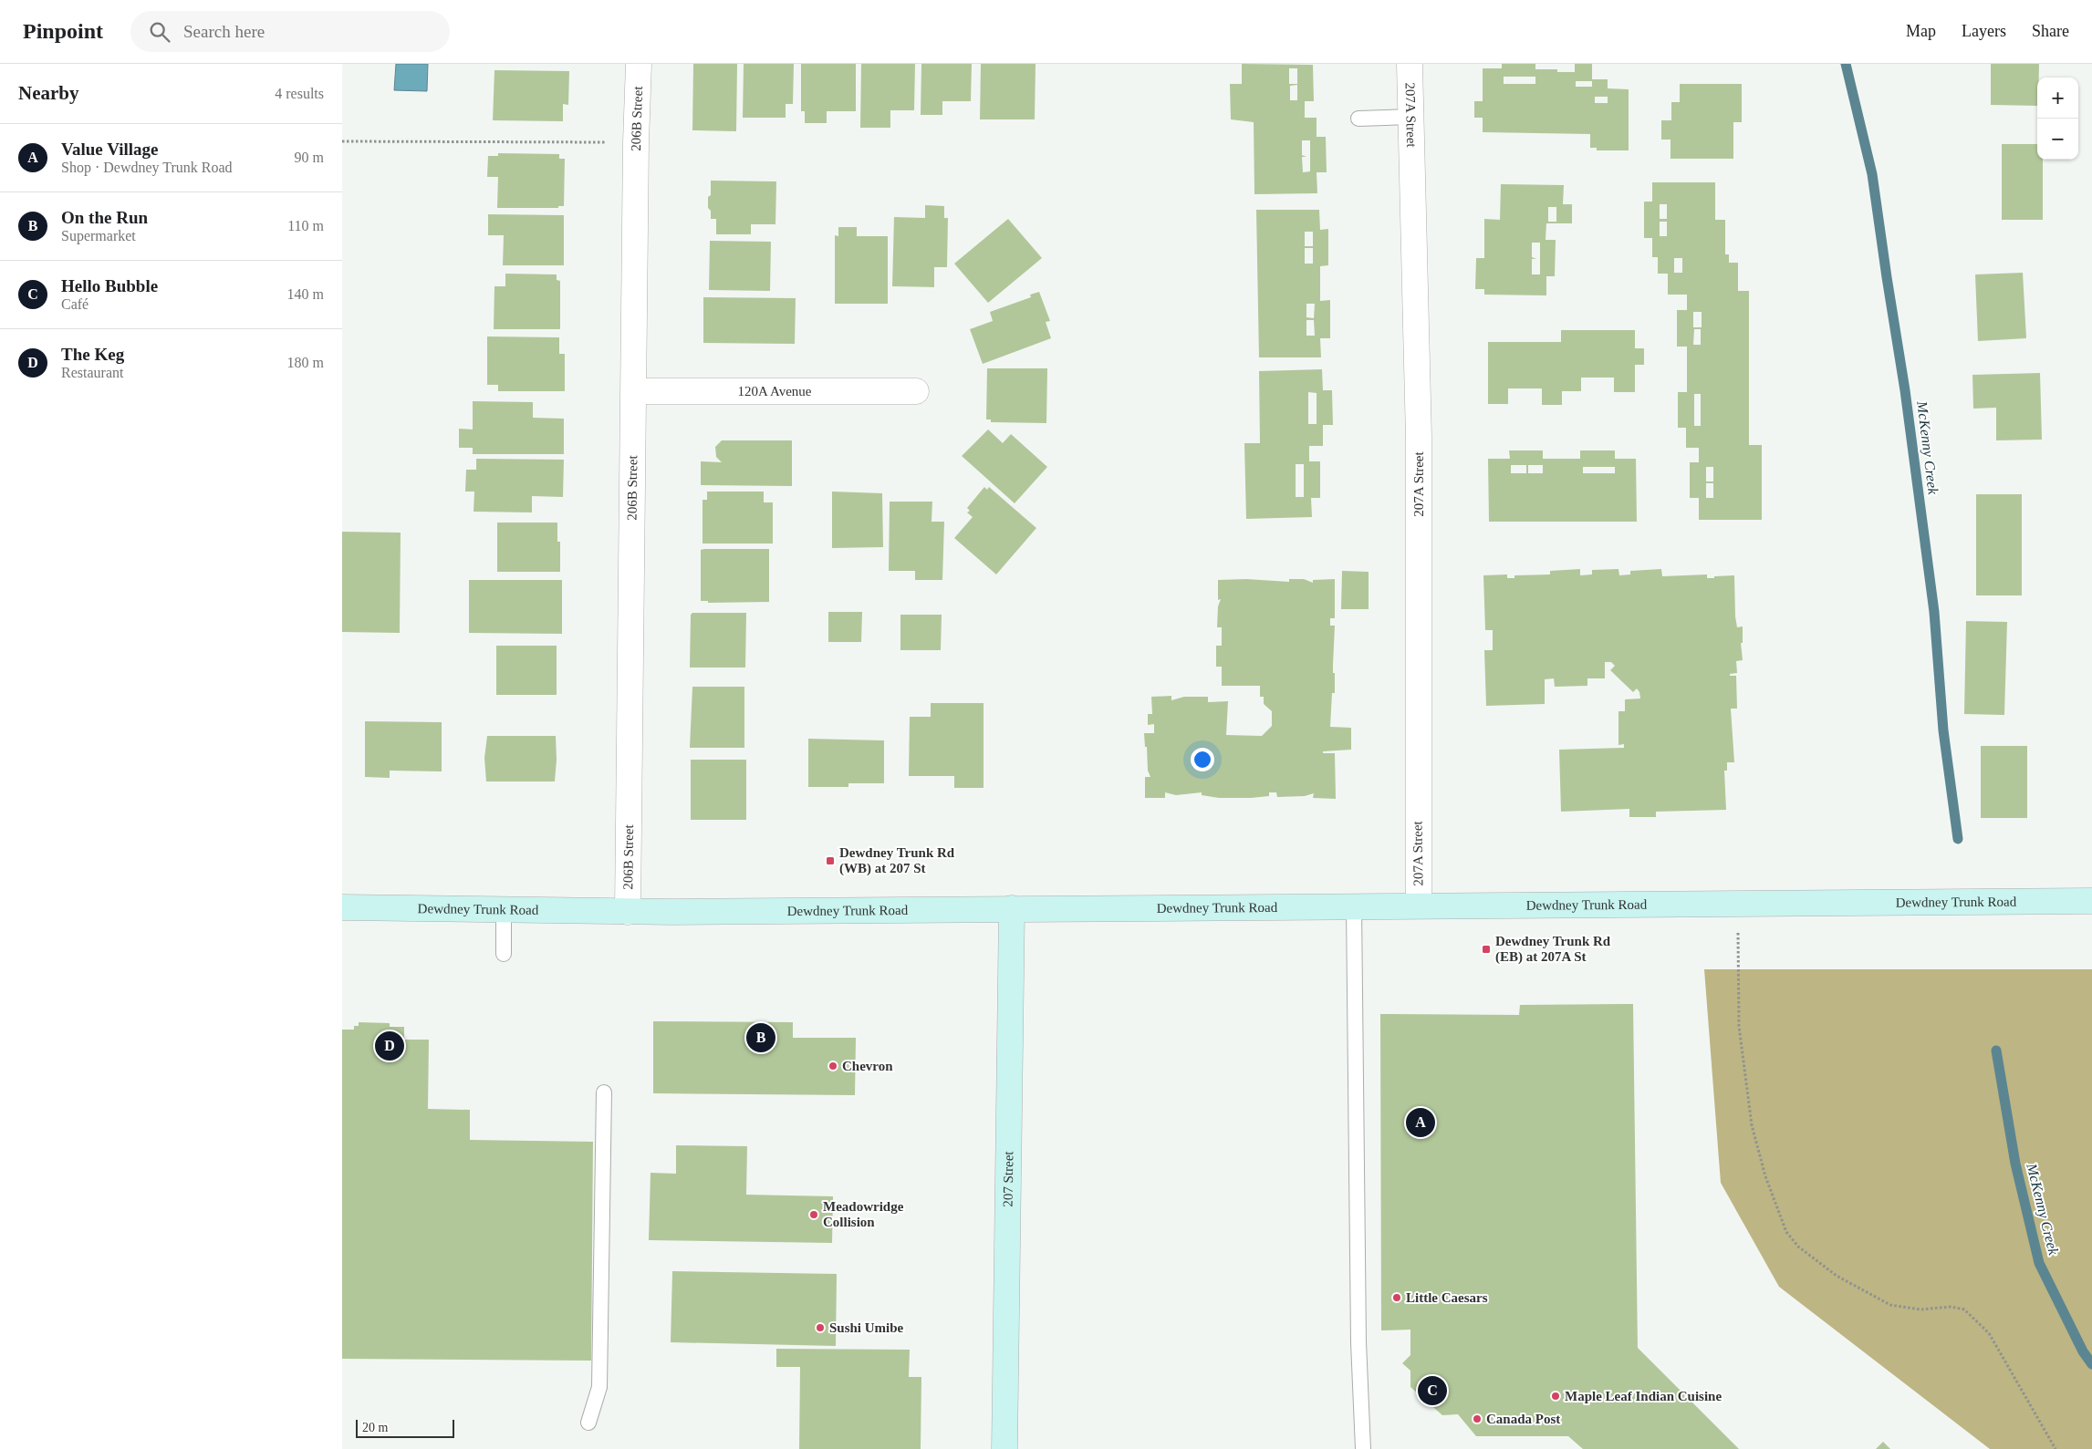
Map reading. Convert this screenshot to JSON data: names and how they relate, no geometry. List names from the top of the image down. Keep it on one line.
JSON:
{"streets":{"main road":["Dewdney Trunk Road","207 Street"],"street":["207A Street","206B Street","120A Avenue"]},"crossings":[["207A Street","Dewdney Trunk Road"],["206B Street","120A Avenue"],["206B Street","Dewdney Trunk Road"],["Dewdney Trunk Road","207 Street"]],"water":["McKenny Creek"],"places":{"transit":["Dewdney Trunk Rd (WB) at 207 St","Dewdney Trunk Rd (EB) at 207A St"],"other":["Chevron","Meadowridge Collision","Little Caesars","Sushi Umibe","Maple Leaf Indian Cuisine","Canada Post"]},"scale_bar":"20 m","page":{"header":"Pinpoint","search":"Search here","nav":["Map","Layers","Share"],"heading":["Nearby","4 results"],"map_buttons":["+","−"],"list":[{"mark":"A","name":"Value Village","note":"Shop · Dewdney Trunk Road","value":"90 m"},{"mark":"B","name":"On the Run","note":"Supermarket","value":"110 m"},{"mark":"C","name":"Hello Bubble","note":"Café","value":"140 m"},{"mark":"D","name":"The Keg","note":"Restaurant","value":"180 m"}],"pins":["B","D","A","C"],"scale":"20 m"}}
